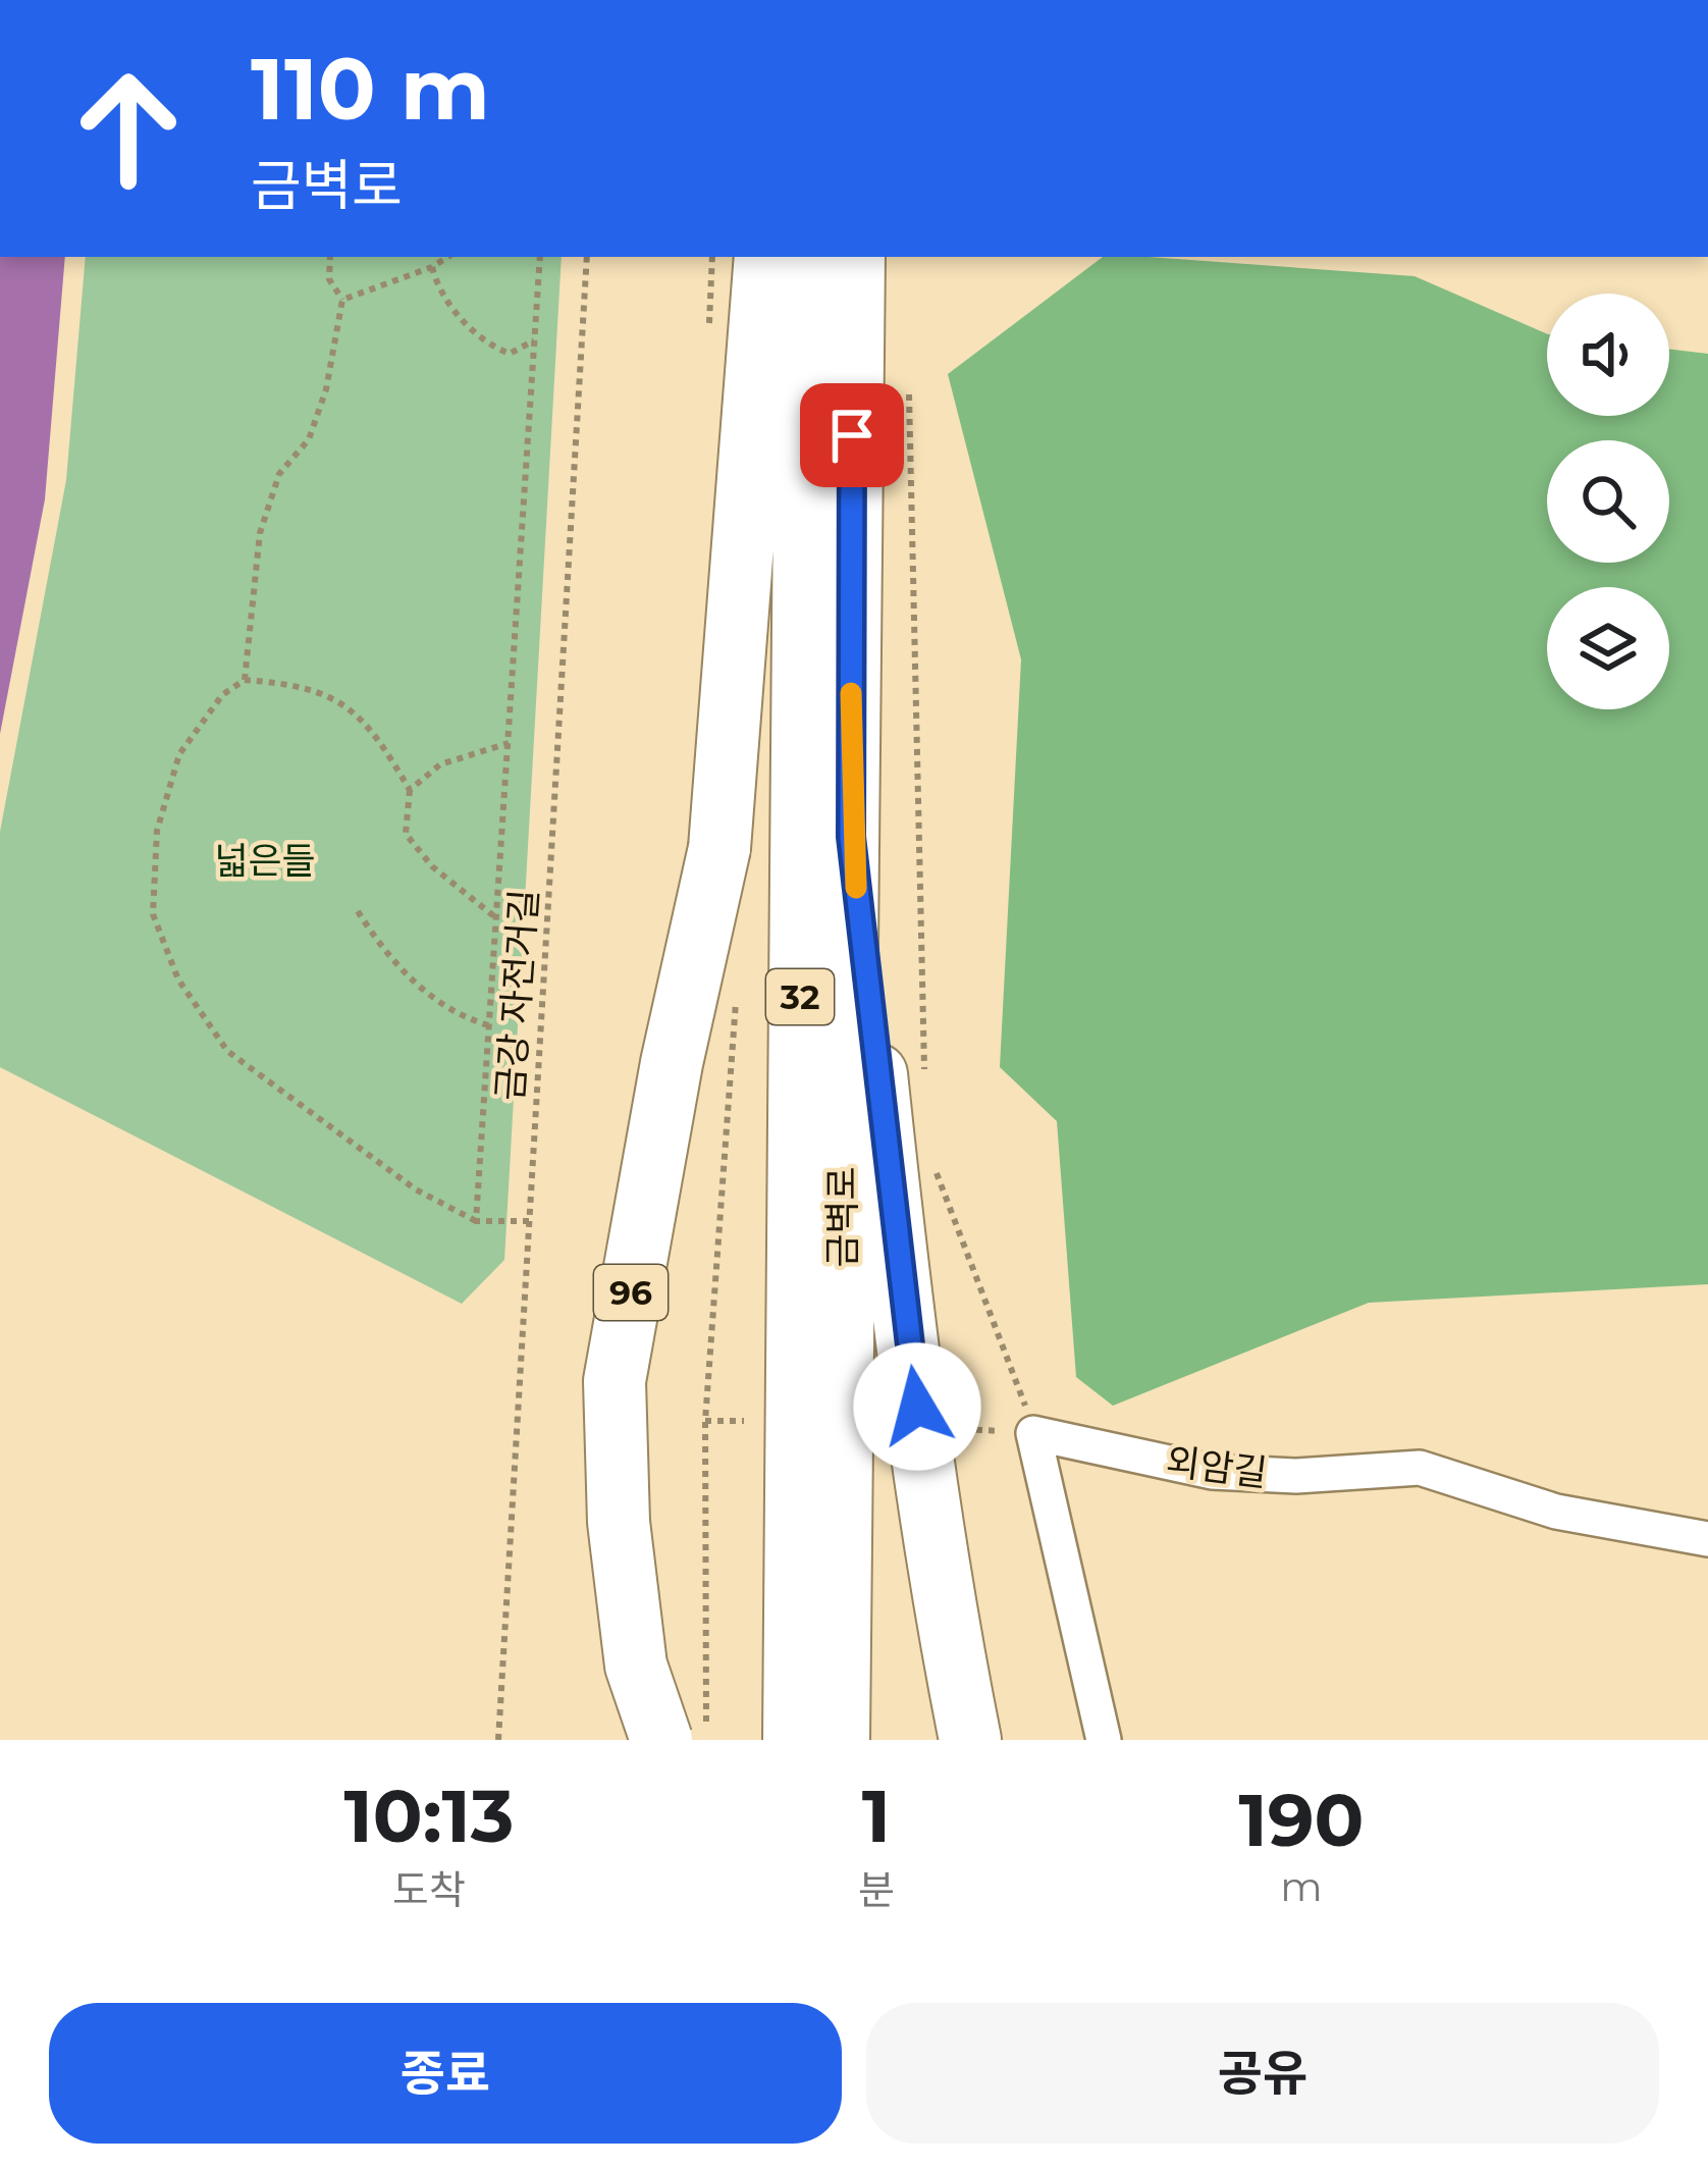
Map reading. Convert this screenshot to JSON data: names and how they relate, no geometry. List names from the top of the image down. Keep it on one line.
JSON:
{"streets":{"highway":["32","금벽로","96"],"street":["외암길"],"path":["금강 자전거길"]},"parks":["넓은들"],"page":{"turn":["110 m","금벽로"],"eta":["10:13","도착","1","분","190","m"],"buttons":["종료","공유"]}}
